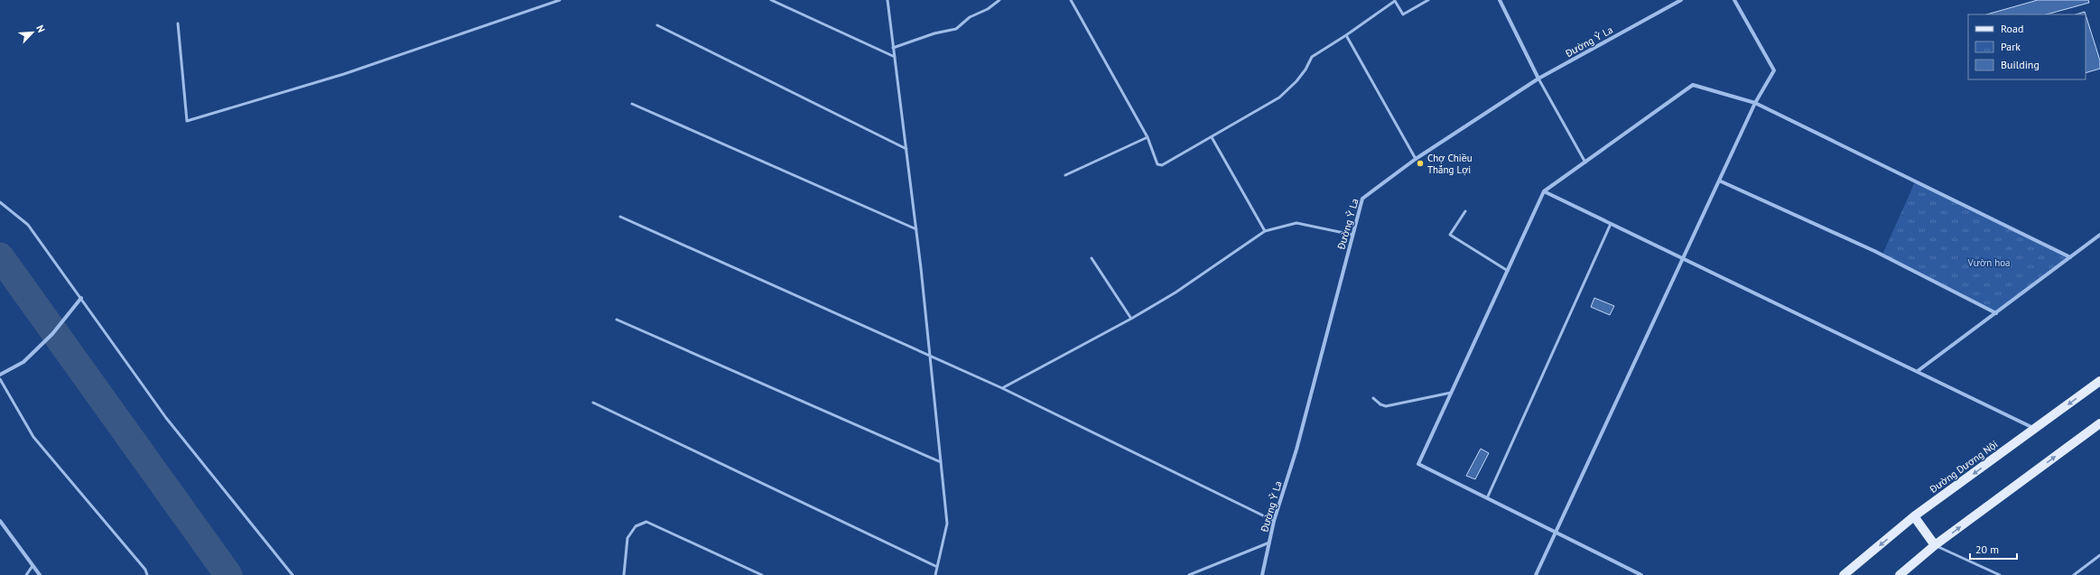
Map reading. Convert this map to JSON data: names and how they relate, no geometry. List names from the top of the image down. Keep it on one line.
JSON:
{"streets":{"main road":["Đường Dương Nội"],"street":["Đường Ỷ La"]},"parks":["Vườn hoa"],"places":["Chợ Chiều Thắng Lợi"],"legend":["Road","Park","Building"],"scale_bar":"20 m","north":"top right"}
